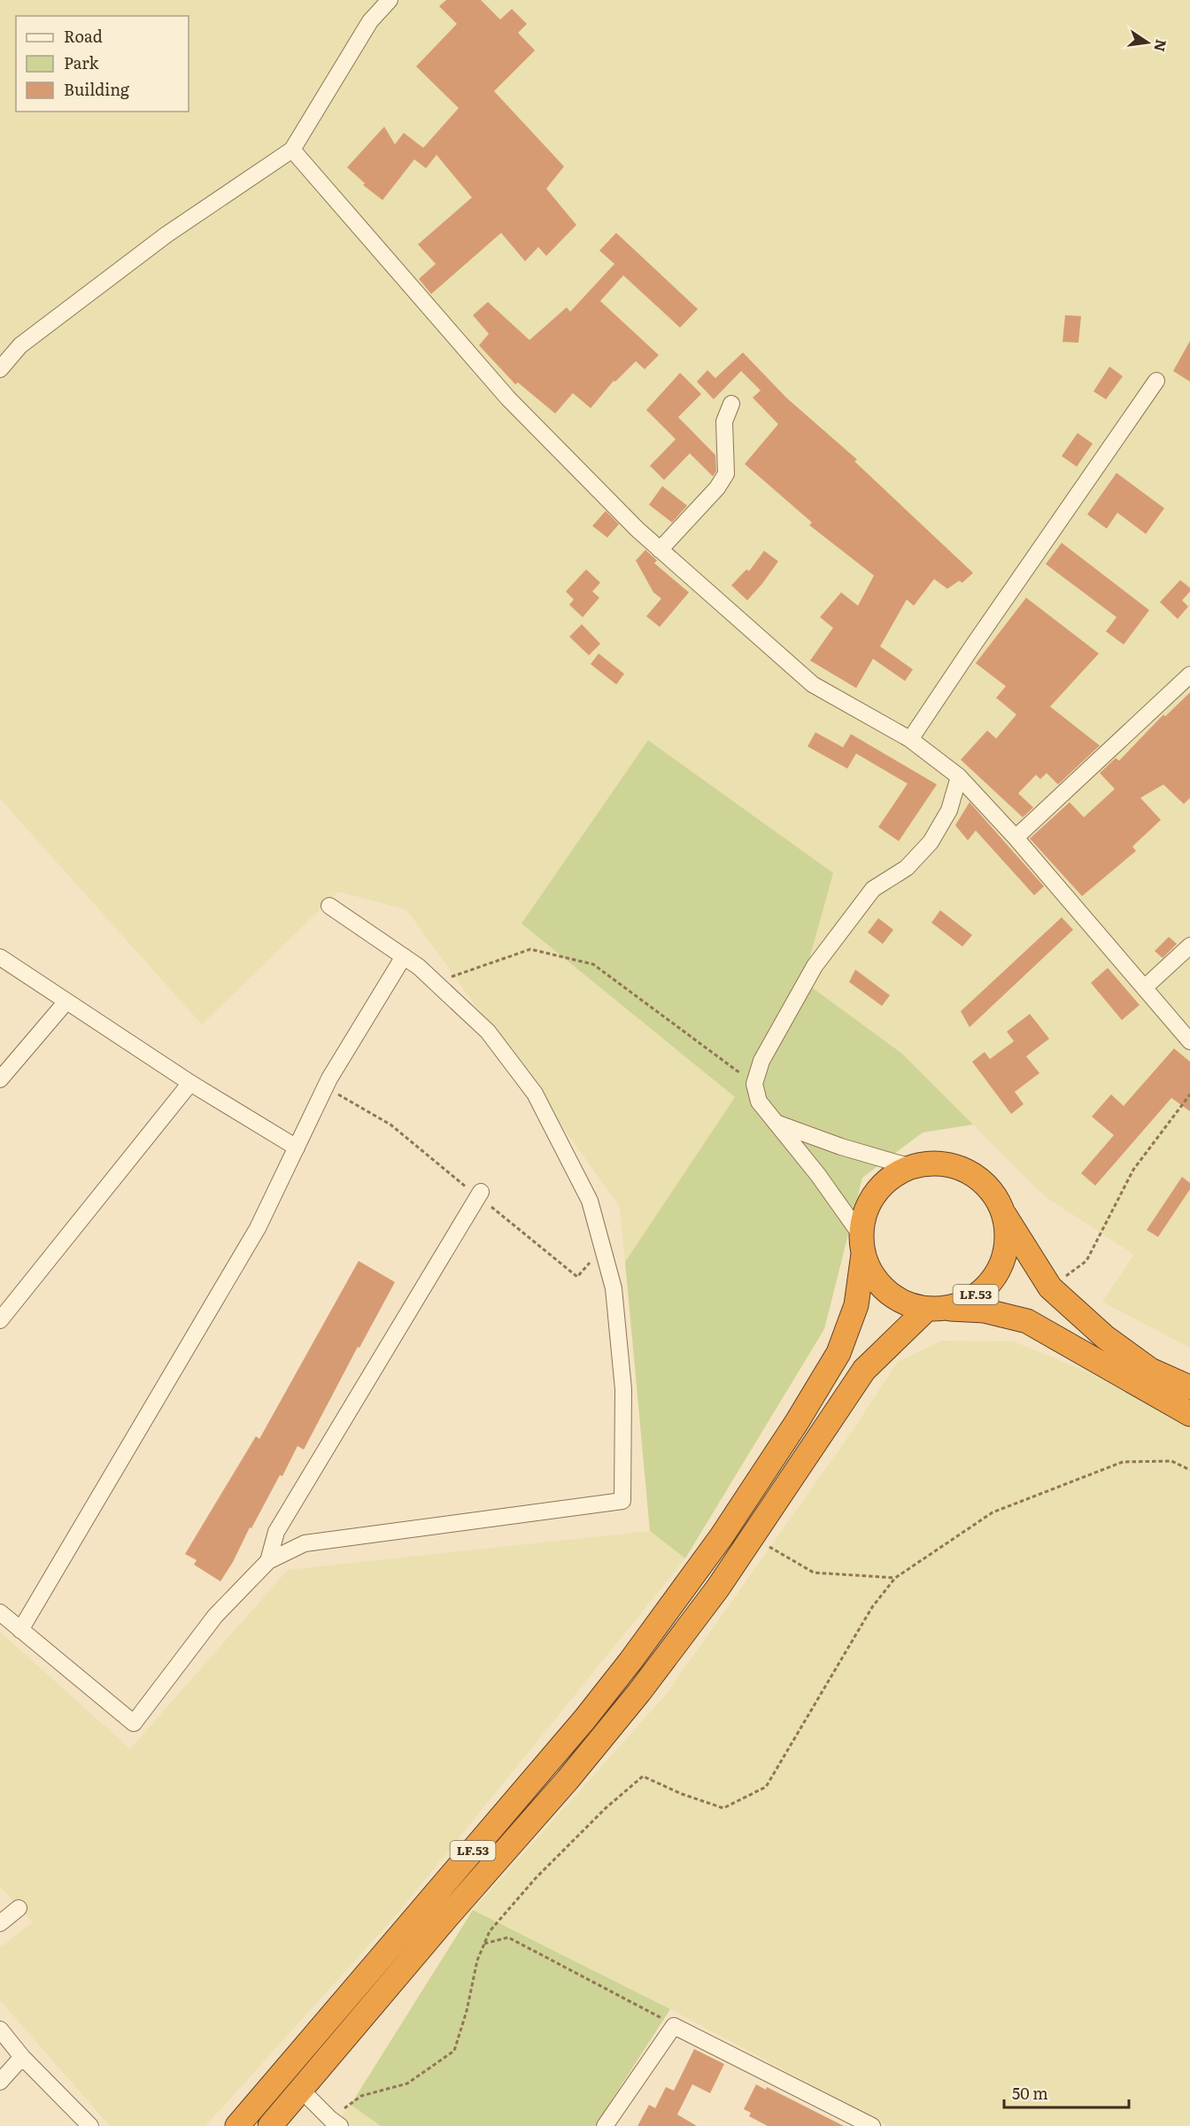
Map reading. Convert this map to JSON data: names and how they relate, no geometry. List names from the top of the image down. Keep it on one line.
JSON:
{"streets":{"highway":["LF.53"]},"legend":["Road","Park","Building"],"scale_bar":"50 m","north":"right"}
